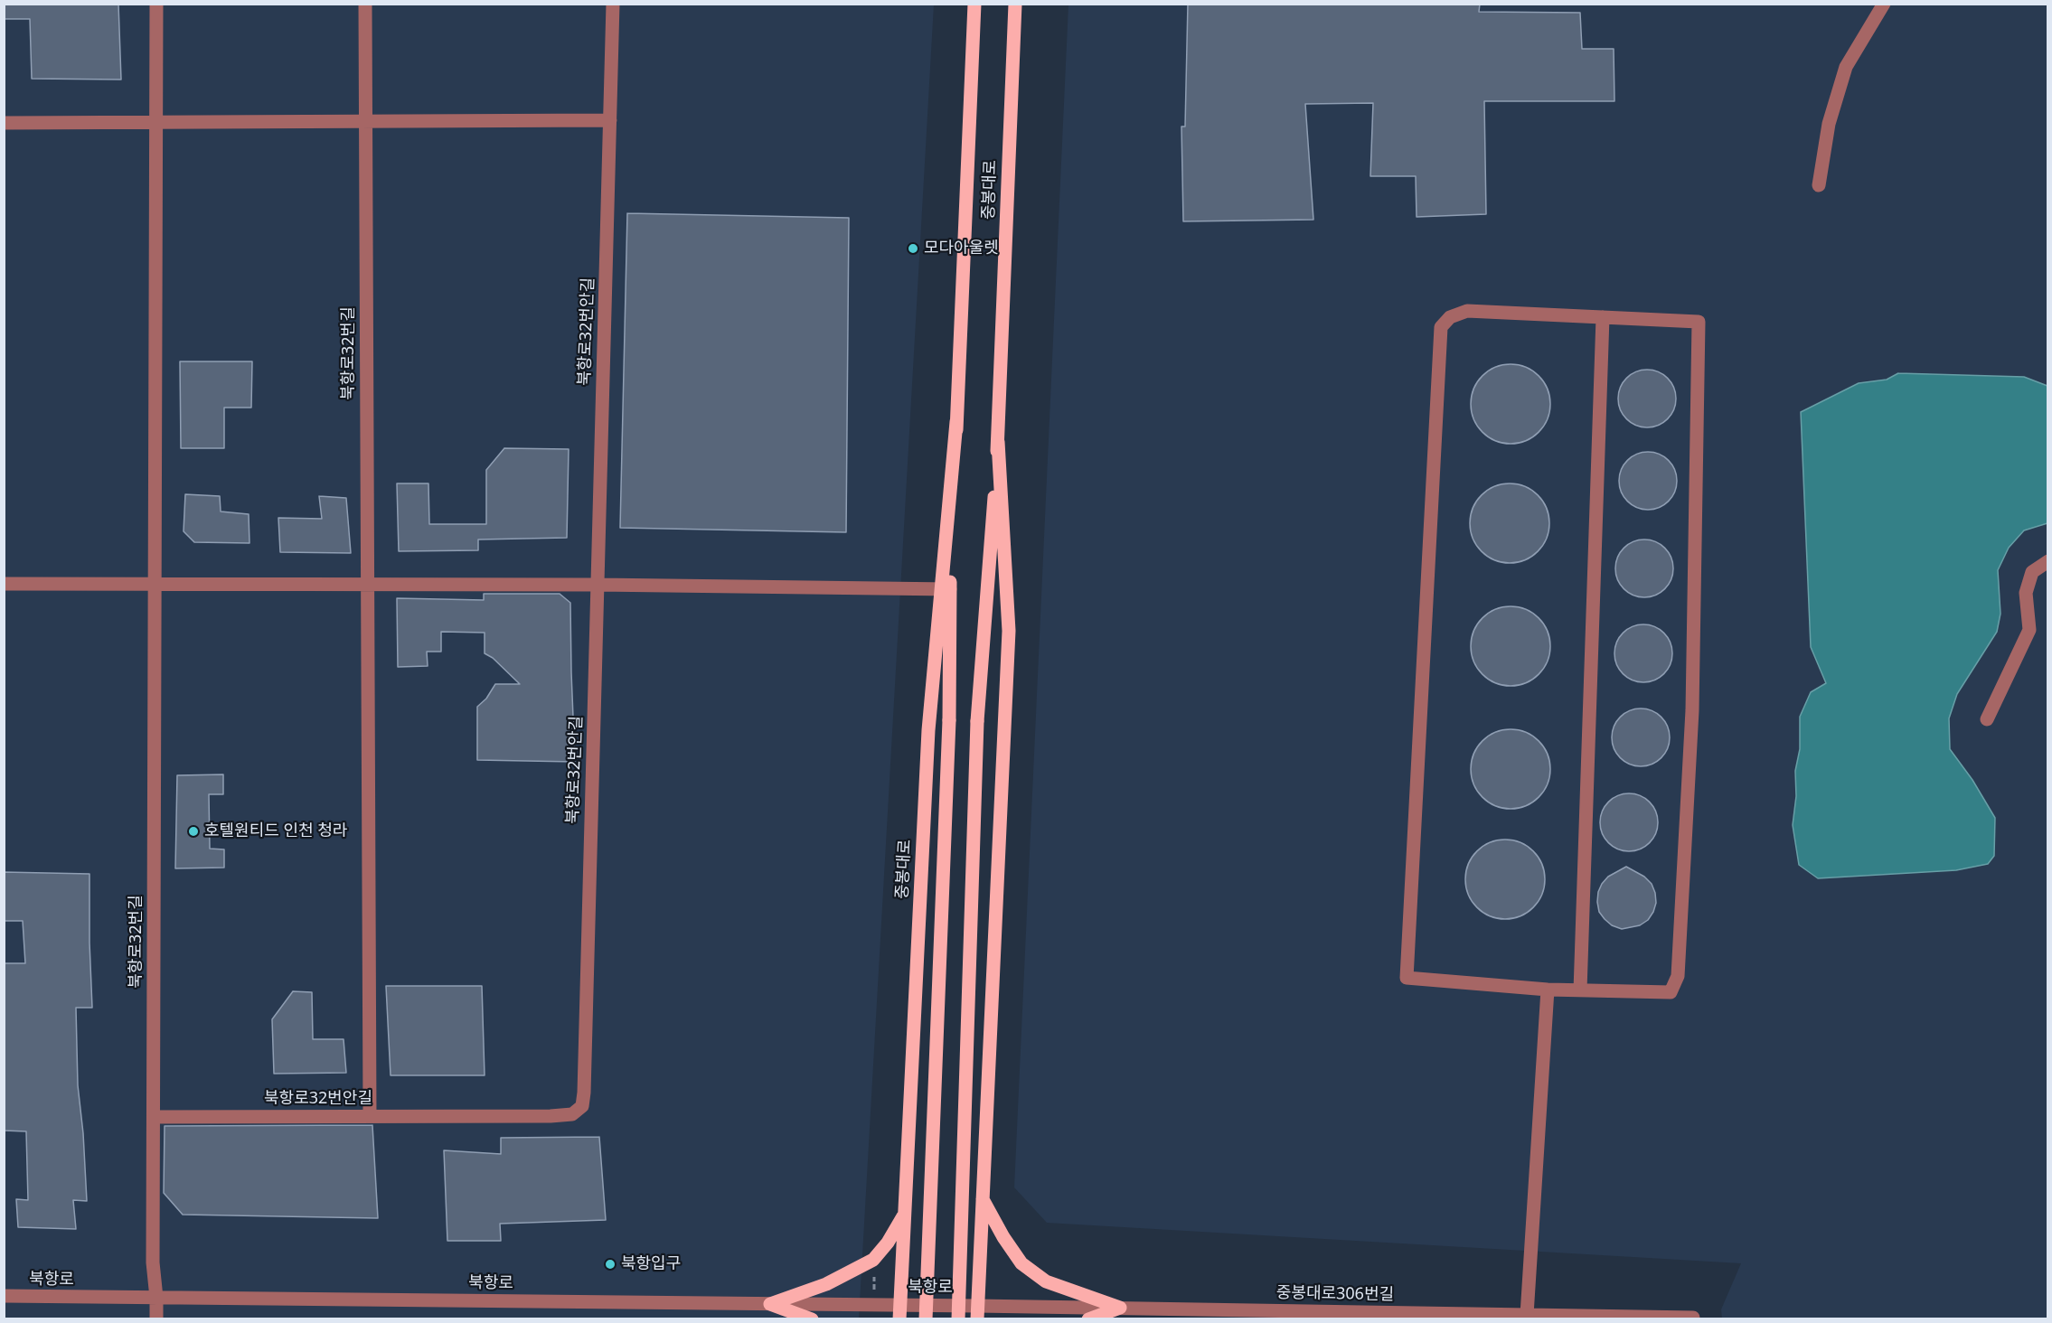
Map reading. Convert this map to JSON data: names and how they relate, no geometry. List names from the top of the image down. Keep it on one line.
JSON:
{"streets":{"main road":["중봉대로"],"street":["북항로32번안길","북항로32번길","북항로","중봉대로306번길"]},"crossings":[["중봉대로","북항로"],["중봉대로","중봉대로306번길"],["북항로32번안길","북항로32번길"],["북항로32번길","북항로"],["북항로","중봉대로306번길"]],"places":["모다아울렛","호텔원티드 인천 청라","북항입구"]}
